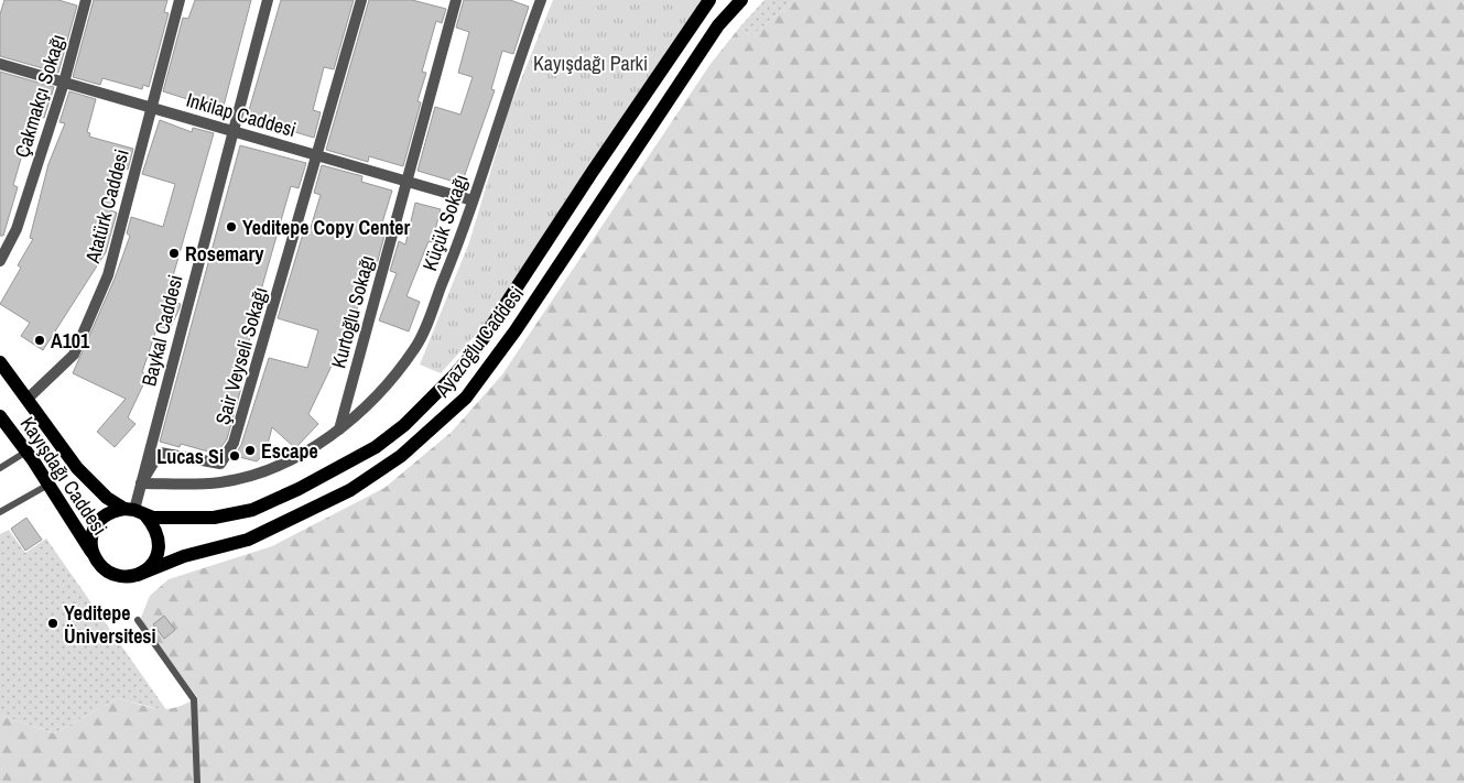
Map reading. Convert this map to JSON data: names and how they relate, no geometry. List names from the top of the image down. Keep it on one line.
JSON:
{"streets":{"main road":["Ayazoğlu Caddesi","Kayışdağı Caddesi"],"street":["Çakmakçı Sokağı","Inkilap Caddesi","Atatürk Caddesi","Küçük Sokağı","Kurtoğlu Sokağı","Baykal Caddesi","Şair Veyseli Sokağı"]},"crossings":[["Çakmakçı Sokağı","Inkilap Caddesi"],["Inkilap Caddesi","Atatürk Caddesi"],["Inkilap Caddesi","Küçük Sokağı"],["Inkilap Caddesi","Kurtoğlu Sokağı"],["Inkilap Caddesi","Baykal Caddesi"],["Inkilap Caddesi","Şair Veyseli Sokağı"],["Atatürk Caddesi","Kayışdağı Caddesi"],["Küçük Sokağı","Kurtoğlu Sokağı"],["Baykal Caddesi","Ayazoğlu Caddesi"],["Baykal Caddesi","Şair Veyseli Sokağı"],["Baykal Caddesi","Kayışdağı Caddesi"],["Ayazoğlu Caddesi","Kayışdağı Caddesi"]],"parks":["Kayışdağı Parki"],"places":["Yeditepe Copy Center","Rosemary","A101","Escape","Lucas Si","Yeditepe Üniversitesi"]}
